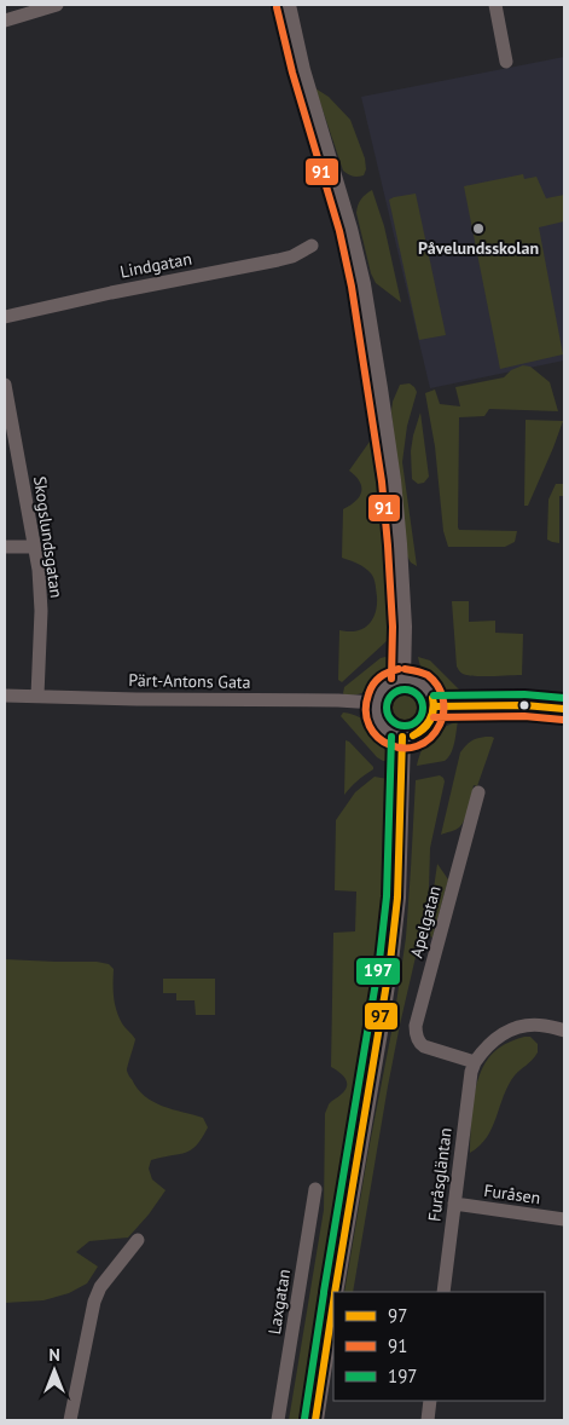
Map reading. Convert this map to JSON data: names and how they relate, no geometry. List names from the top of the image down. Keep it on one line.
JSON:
{"streets":{"street":["Lindgatan","Skogslundsgatan","Pärt-Antons Gata","Apelgatan","Furåsgläntan","Furåsen","Laxgatan"]},"crossings":[["Skogslundsgatan","Pärt-Antons Gata"],["Apelgatan","Furåsgläntan"],["Furåsgläntan","Furåsen"]],"places":["Påvelundsskolan"],"lines":["transit line 91","transit line 197","transit line 97"],"legend":["97","91","197"],"north":"top"}
